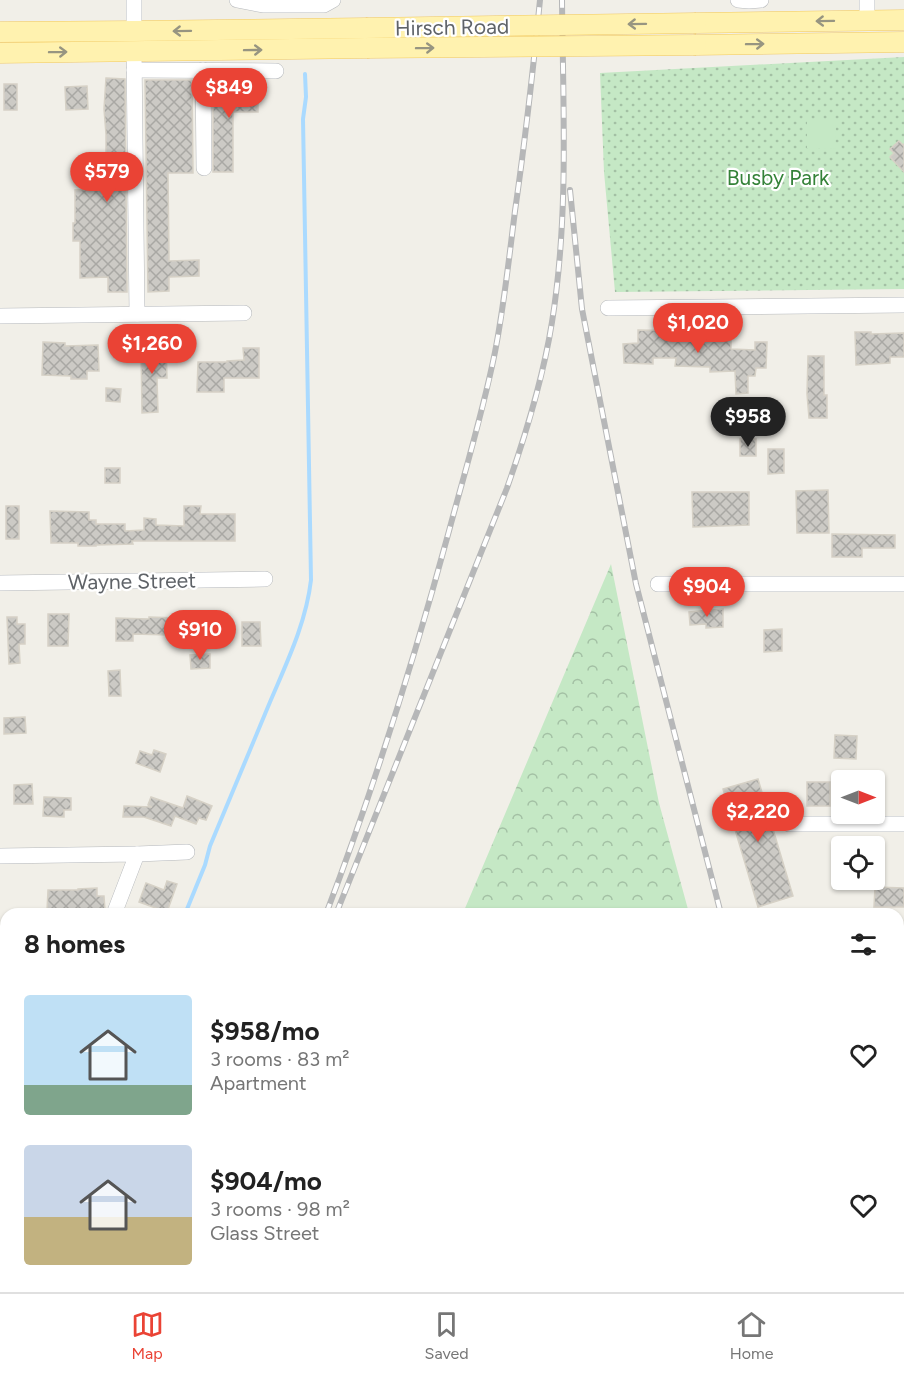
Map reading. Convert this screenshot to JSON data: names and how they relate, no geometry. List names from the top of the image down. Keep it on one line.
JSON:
{"streets":{"main road":["Hirsch Road"],"street":["Wayne Street"]},"parks":["Busby Park"],"north":"right","page":{"price":["$849","$579","$1,020","$1,260","$958","$904","$910","$2,220"],"heading":"8 homes","list":[{"name":"$958/mo","note":"3 rooms · 83 m² · Apartment"},{"name":"$904/mo","note":"3 rooms · 98 m² · Glass Street"}],"tabs":["Map","Saved","Home"]}}
